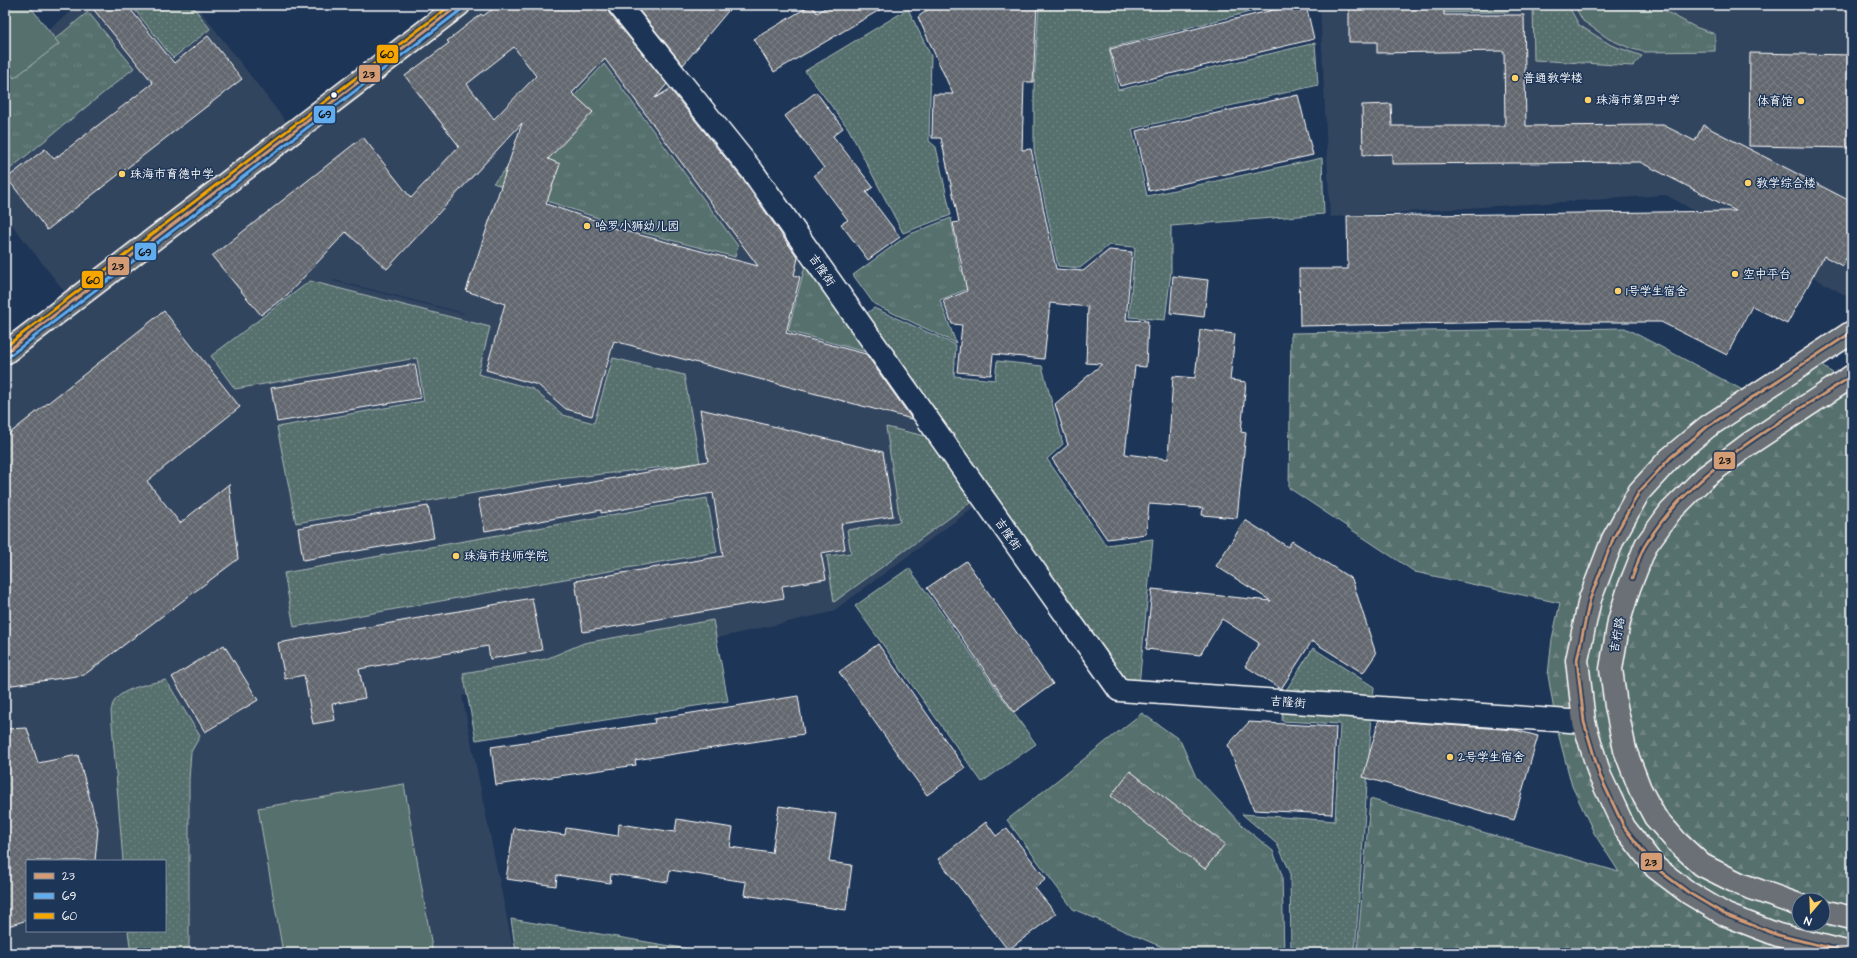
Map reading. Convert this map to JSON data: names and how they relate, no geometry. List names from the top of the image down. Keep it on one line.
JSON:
{"streets":{"main road":["吉柠路"],"lane":["吉隆街"]},"places":["普通教学楼","珠海市第四中学","体育馆","珠海市育德中学","教学综合楼","哈罗小狮幼儿园","空中平台","1号学生宿舍","珠海市技师学院","2号学生宿舍"],"lines":["transit line 23","transit line 60","transit line 69"],"legend":["23","69","60"],"north":"bottom"}
